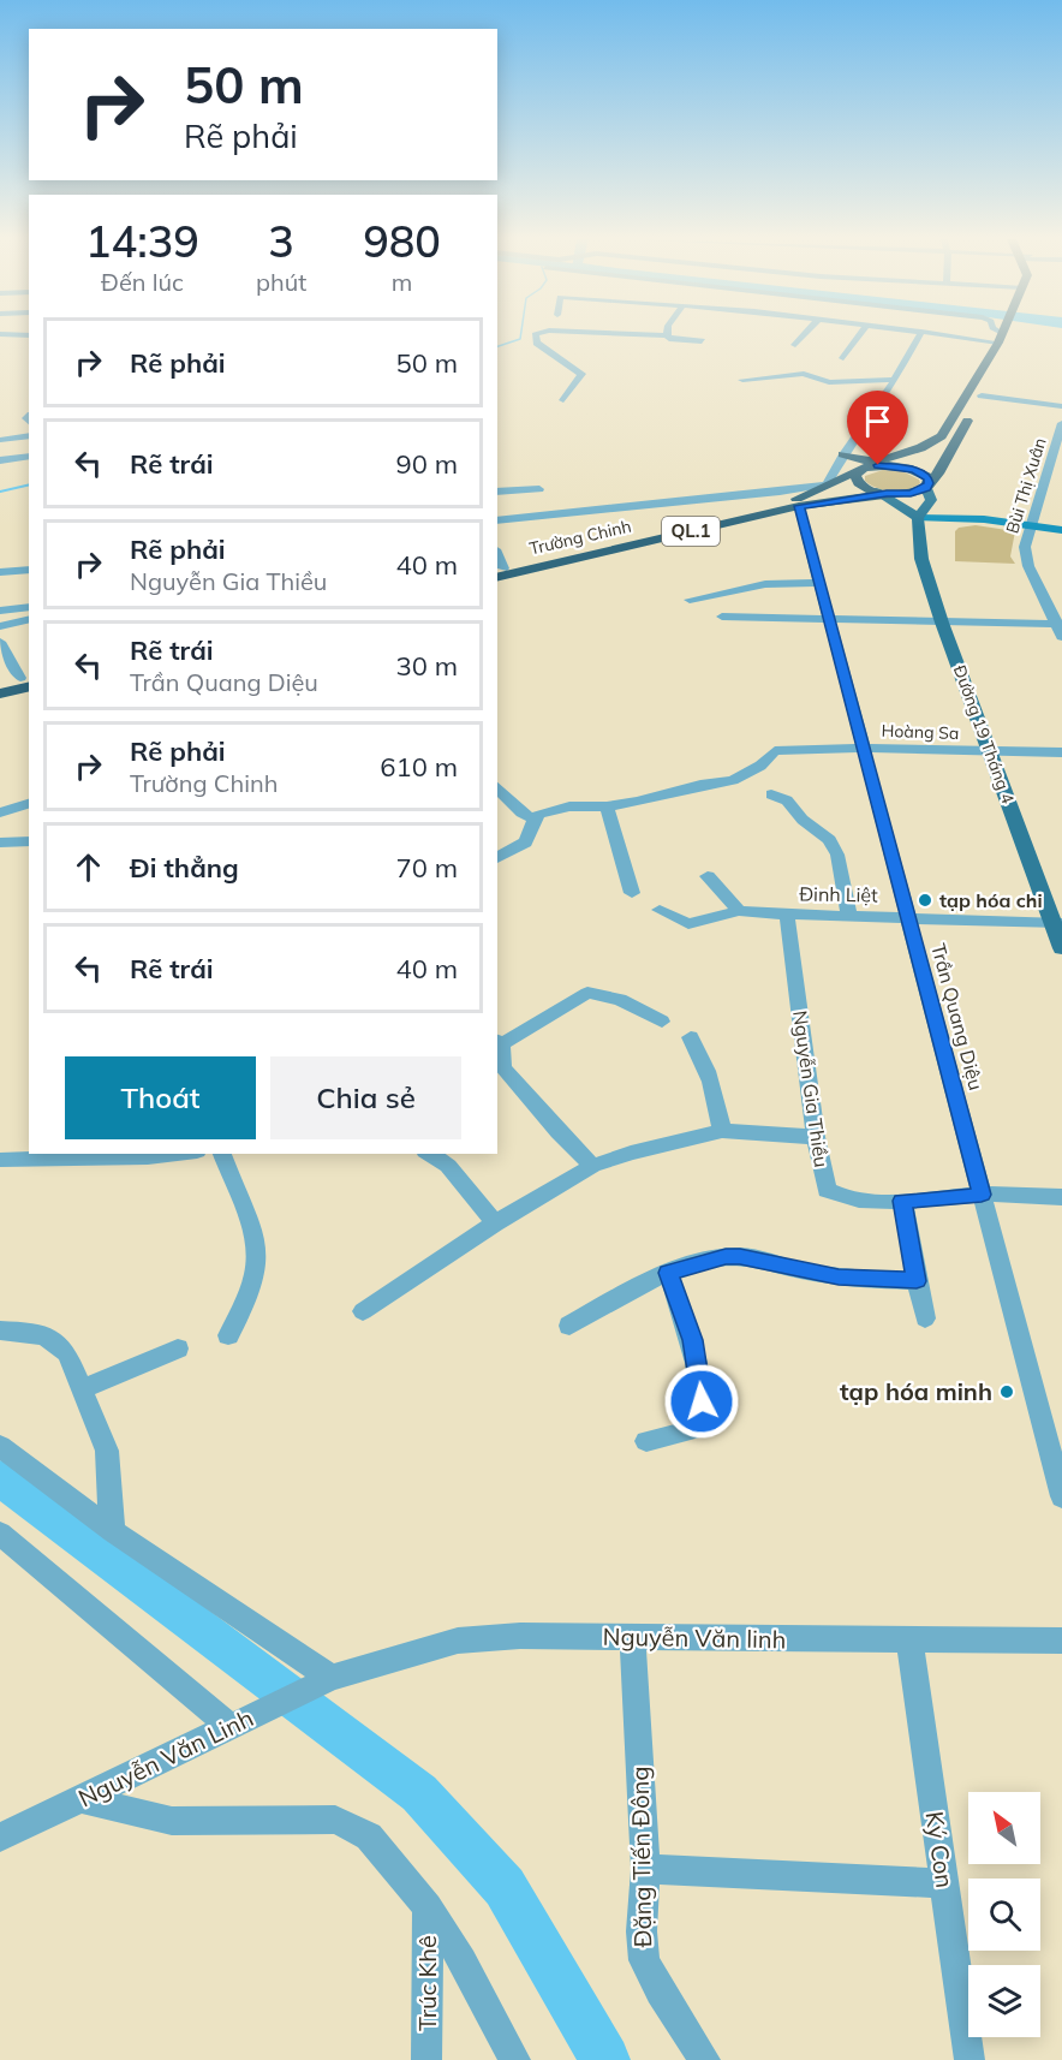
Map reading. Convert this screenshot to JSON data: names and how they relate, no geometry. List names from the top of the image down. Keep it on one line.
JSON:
{"streets":{"highway":["QL.1","Trường Chinh"],"main road":["Đường 19 Tháng 4"],"street":["Bùi Thị Xuân","Hoàng Sa","Đinh Liệt","Trần Quang Diệu","Nguyễn Gia Thiều","Nguyễn Văn linh","Nguyễn Văn Linh","Ký Con","Đặng Tiến Đông","Trúc Khê"]},"crossings":[["QL.1","Trường Chinh"],["Trường Chinh","Trần Quang Diệu"],["Hoàng Sa","Đường 19 Tháng 4"],["Hoàng Sa","Trần Quang Diệu"],["Đường 19 Tháng 4","Đinh Liệt"],["Đinh Liệt","Trần Quang Diệu"],["Đinh Liệt","Nguyễn Gia Thiều"],["Trần Quang Diệu","Nguyễn Gia Thiều"],["Nguyễn Văn linh","Nguyễn Văn Linh"],["Nguyễn Văn linh","Ký Con"],["Nguyễn Văn linh","Đặng Tiến Đông"]],"places":["tạp hóa chi","tạp hóa minh"],"north":"top left","page":{"turn":["50 m","Rẽ phải"],"eta":["14:39","Đến lúc","3","phút","980","m"],"list":[{"name":"Rẽ phải","value":"50 m"},{"name":"Rẽ trái","value":"90 m"},{"name":"Rẽ phải","note":"Nguyễn Gia Thiều","value":"40 m"},{"name":"Rẽ trái","note":"Trần Quang Diệu","value":"30 m"},{"name":"Rẽ phải","note":"Trường Chinh","value":"610 m"},{"name":"Đi thẳng","value":"70 m"},{"name":"Rẽ trái","value":"40 m"}],"buttons":["Thoát","Chia sẻ"]}}
